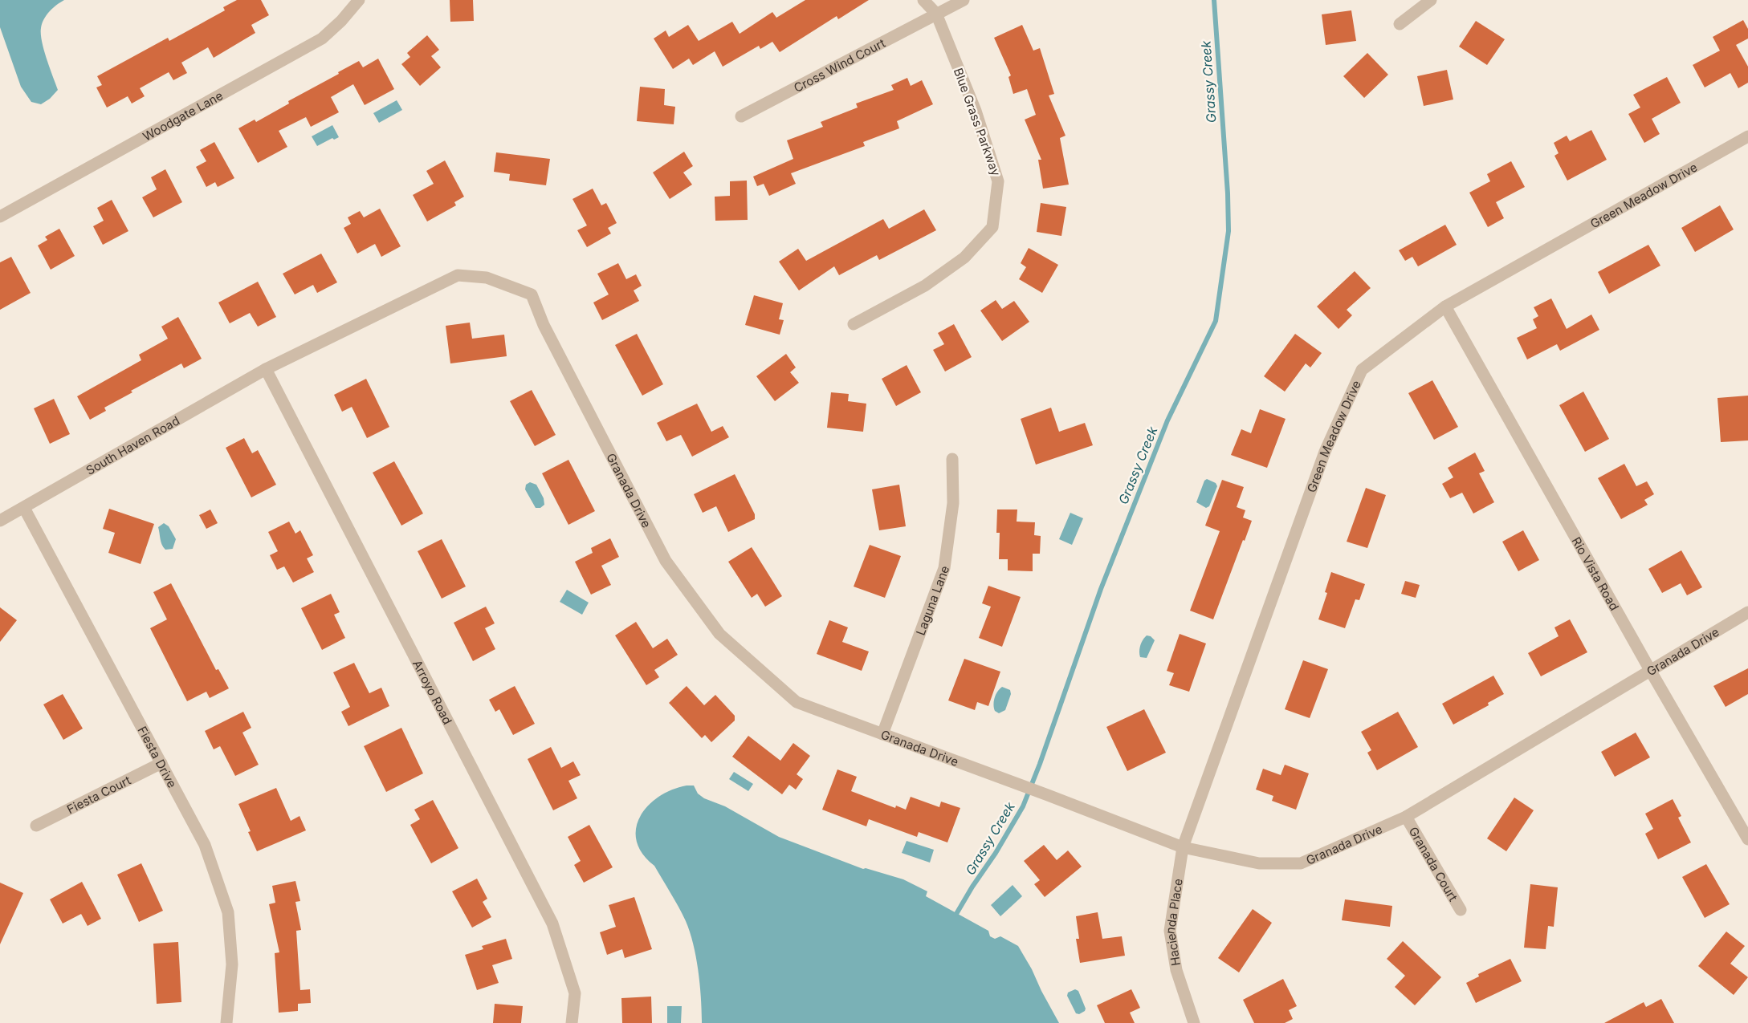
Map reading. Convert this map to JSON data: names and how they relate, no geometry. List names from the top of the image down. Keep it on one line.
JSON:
{"streets":{"street":["Cross Wind Court","Woodgate Lane","Blue Grass Parkway","Green Meadow Drive","South Haven Road","Granada Drive","Rio Vista Road","Laguna Lane","Arroyo Road","Fiesta Drive","Fiesta Court","Granada Court","Hacienda Place"]},"crossings":[["Cross Wind Court","Blue Grass Parkway"],["Green Meadow Drive","Granada Drive"],["Green Meadow Drive","Rio Vista Road"],["Green Meadow Drive","Hacienda Place"],["South Haven Road","Granada Drive"],["South Haven Road","Arroyo Road"],["South Haven Road","Fiesta Drive"],["Granada Drive","Rio Vista Road"],["Granada Drive","Laguna Lane"],["Granada Drive","Arroyo Road"],["Granada Drive","Granada Court"],["Granada Drive","Hacienda Place"],["Fiesta Drive","Fiesta Court"]],"water":["Grassy Creek"]}
